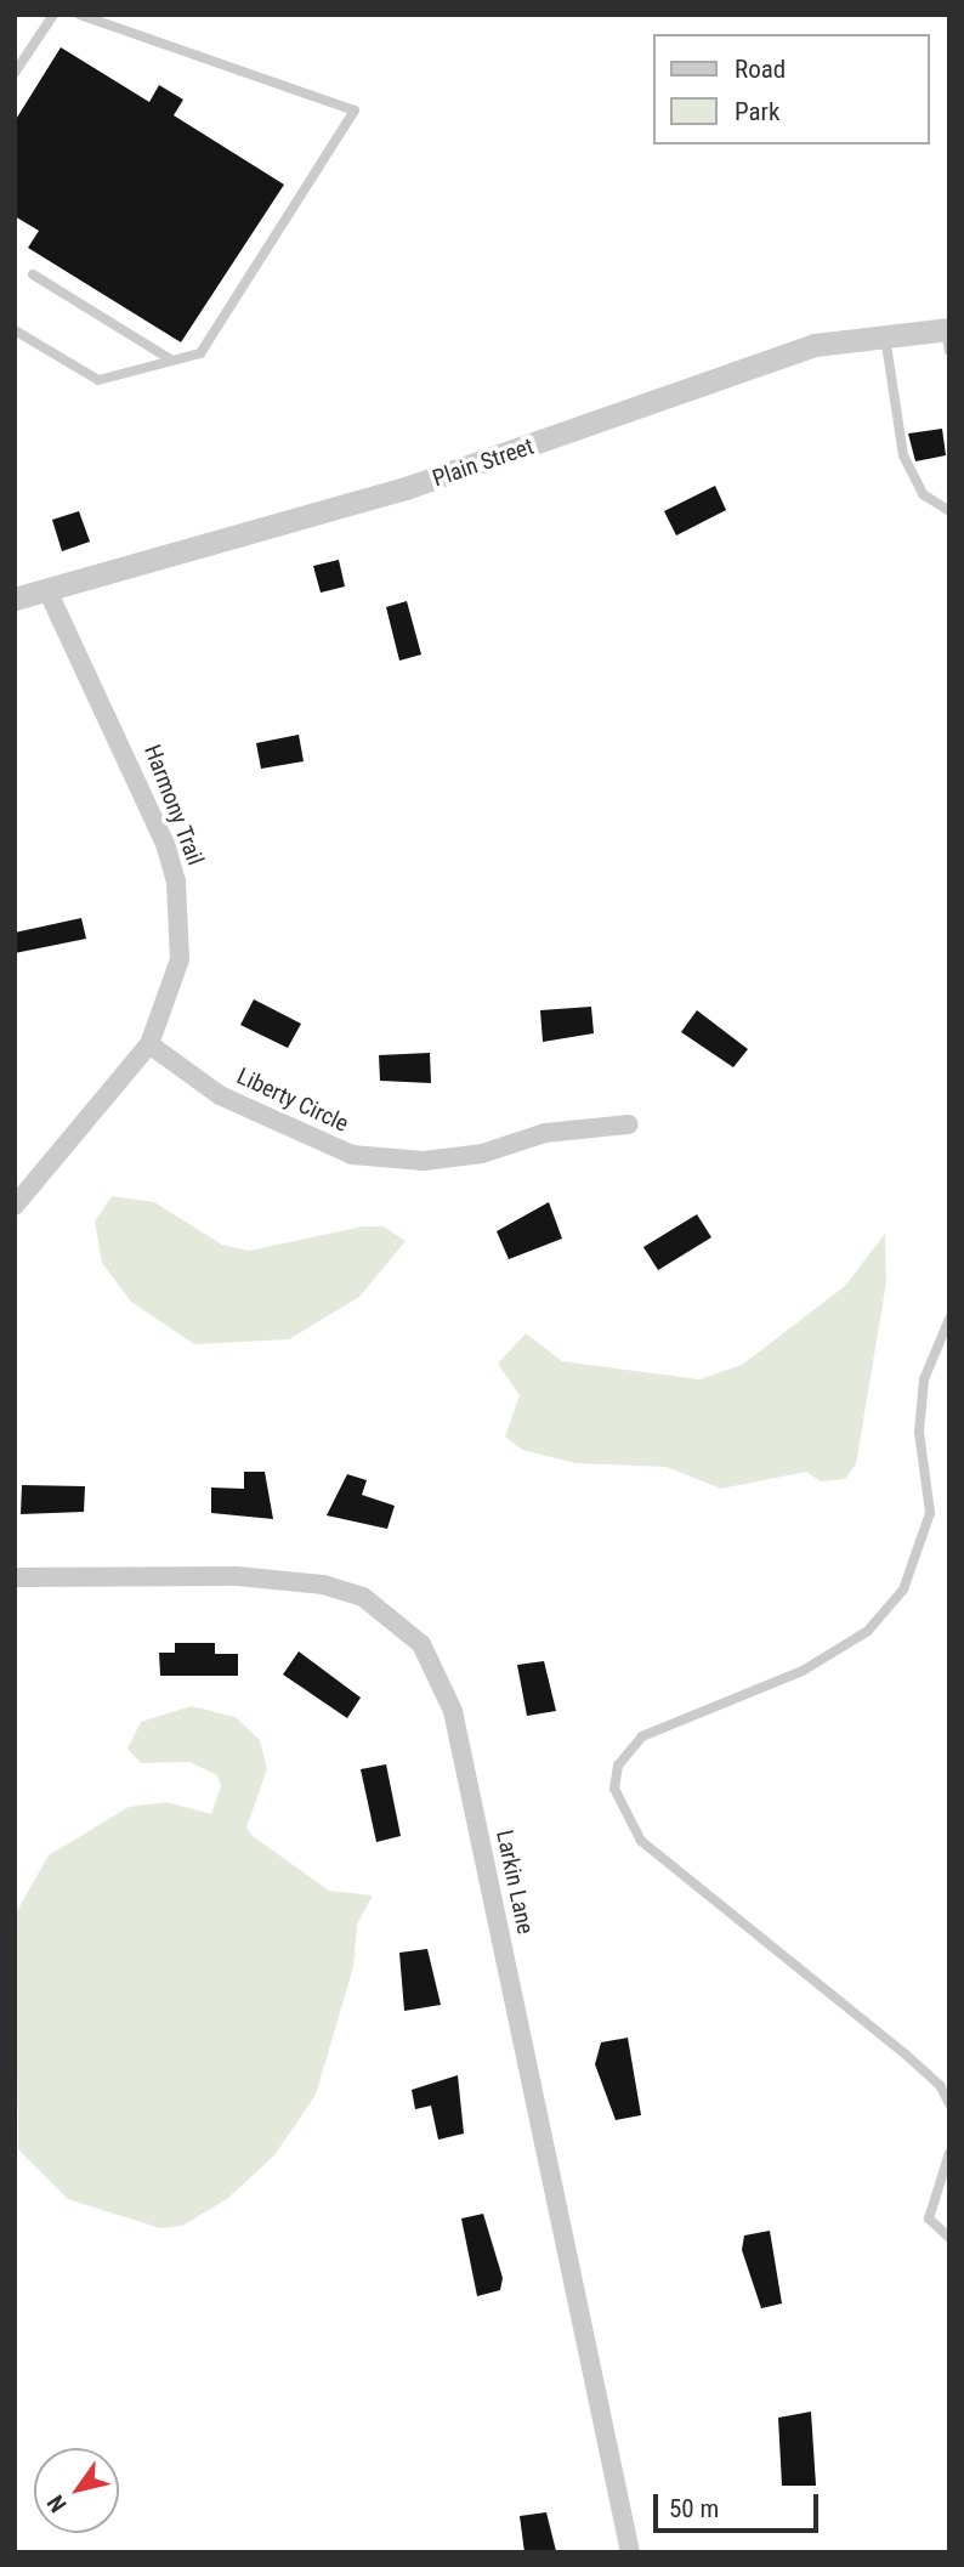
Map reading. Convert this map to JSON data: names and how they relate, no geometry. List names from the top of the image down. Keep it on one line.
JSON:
{"streets":{"street":["Plain Street","Harmony Trail","Liberty Circle","Larkin Lane"]},"crossings":[["Plain Street","Harmony Trail"],["Harmony Trail","Liberty Circle"]],"legend":["Road","Park"],"scale_bar":"50 m","north":"bottom left"}
